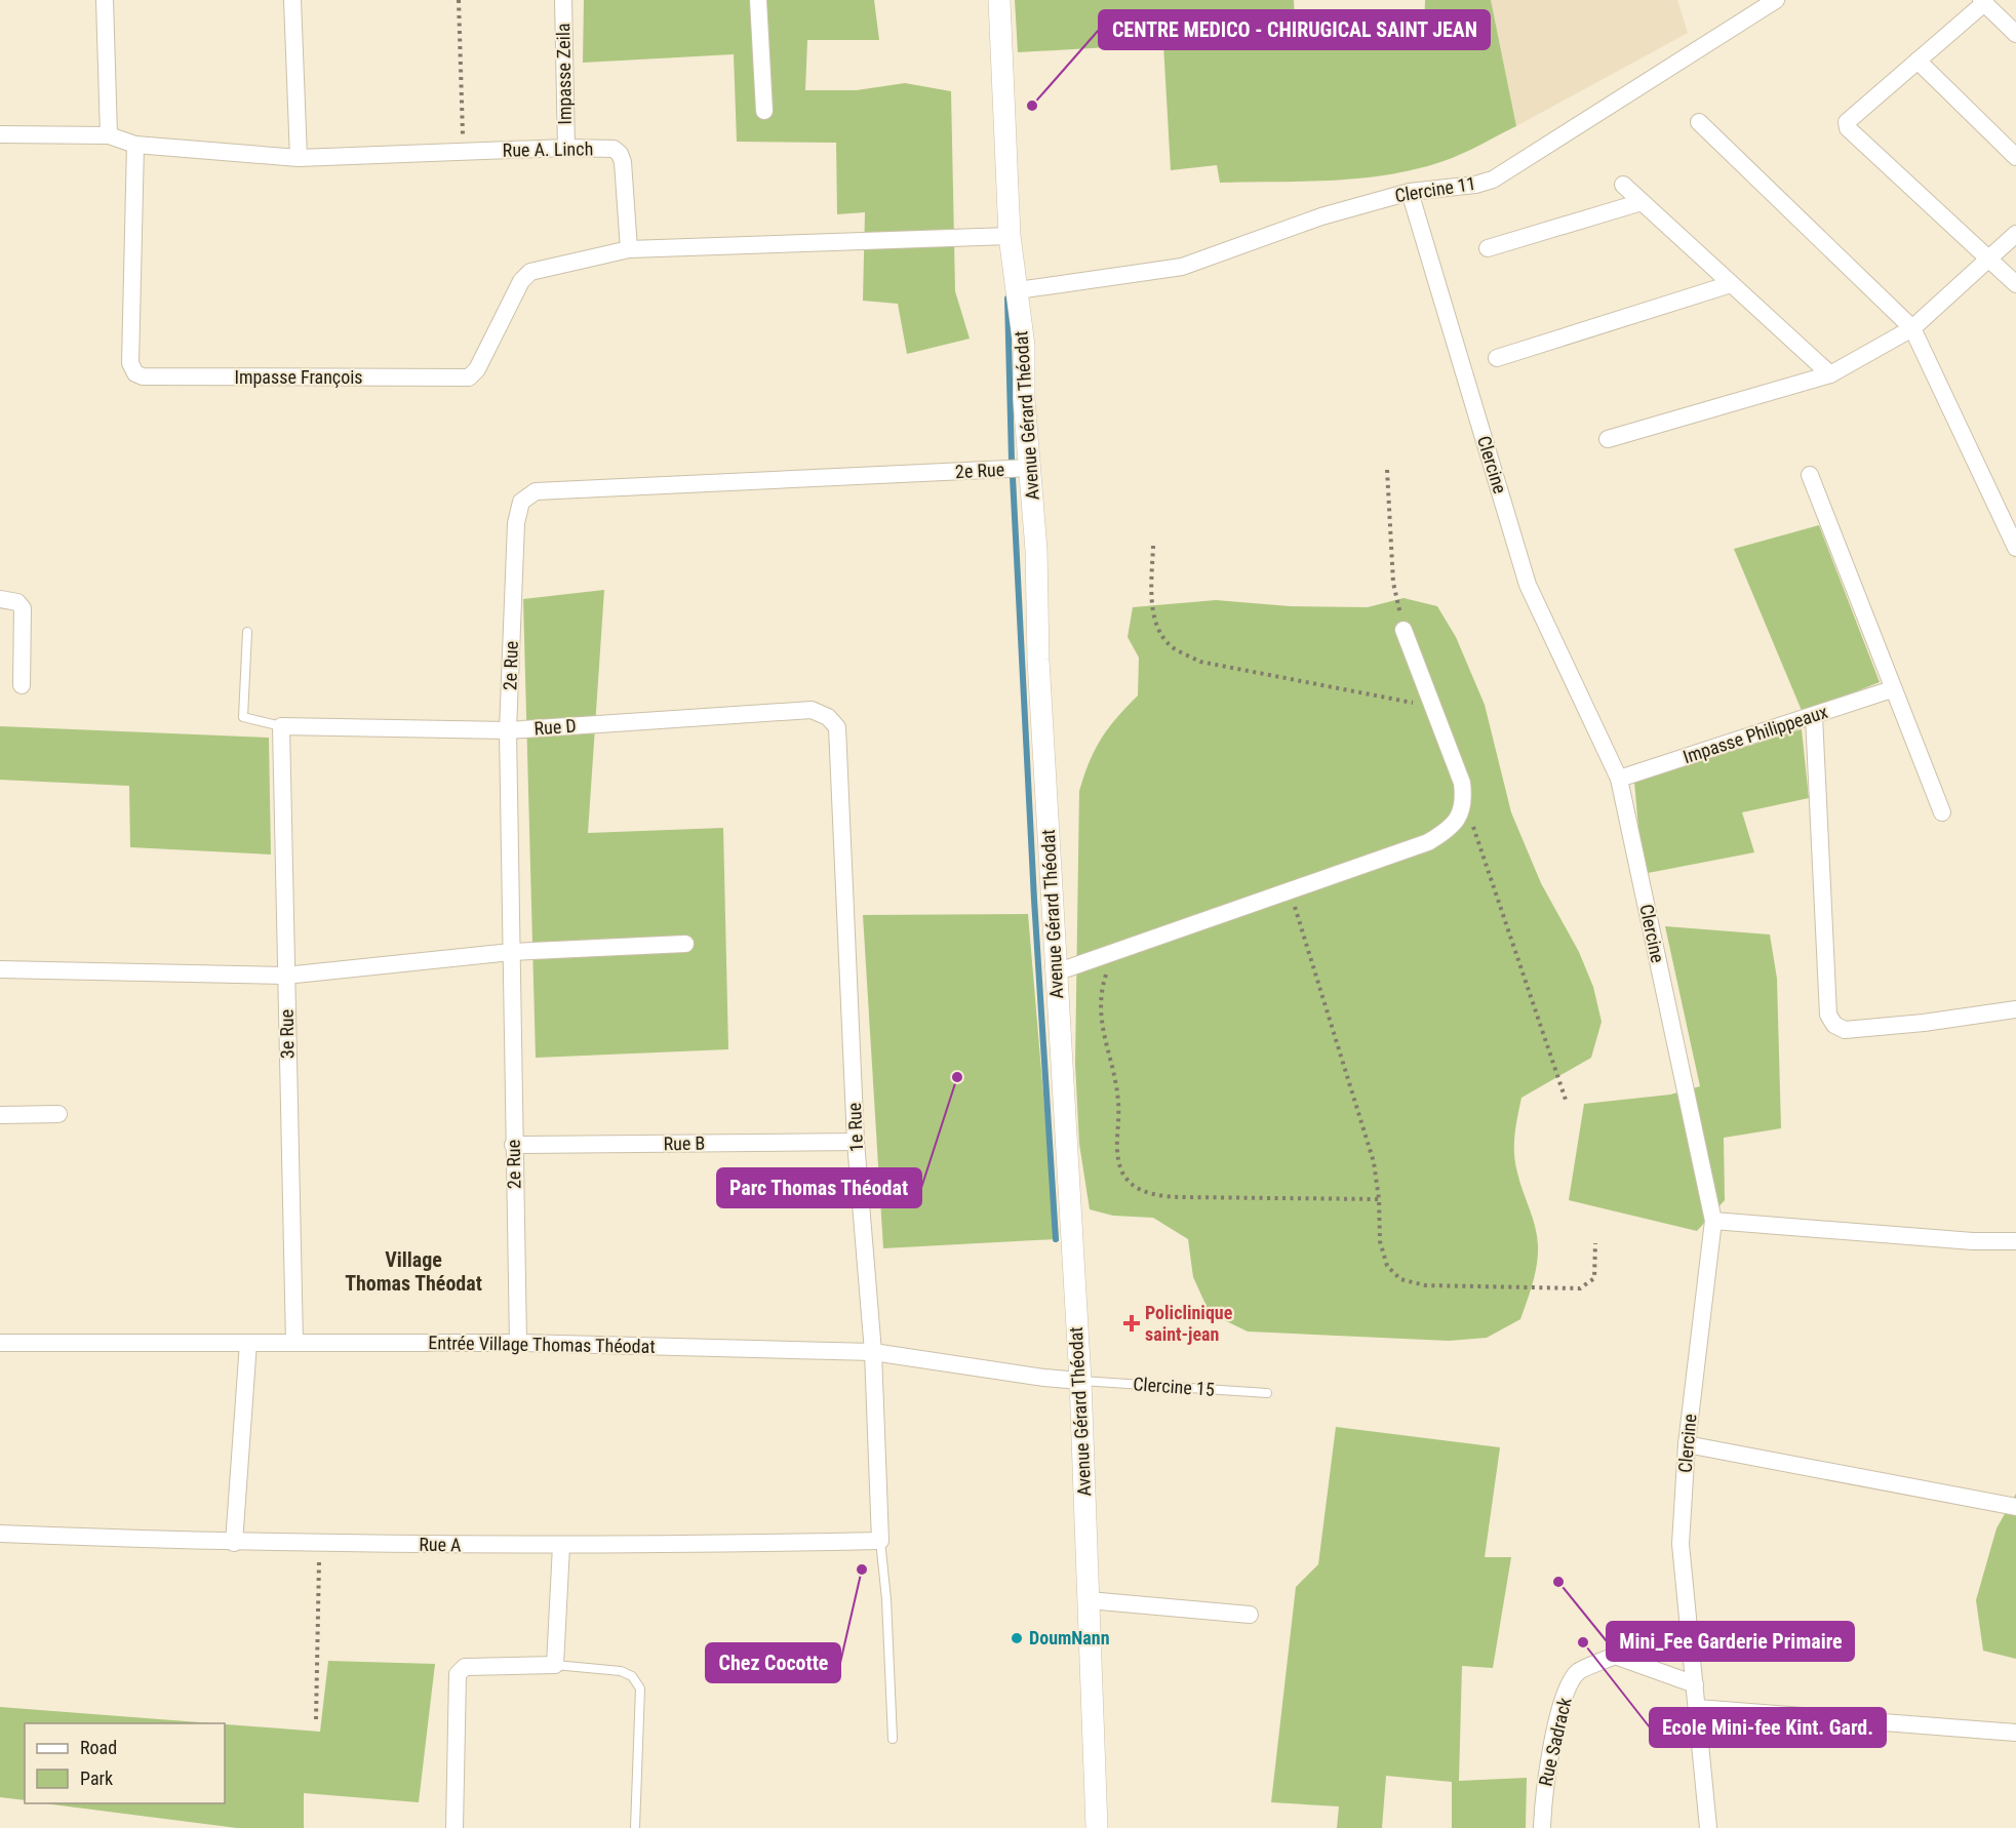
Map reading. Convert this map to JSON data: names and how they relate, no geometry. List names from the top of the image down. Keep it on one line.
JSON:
{"streets":{"street":["Impasse Zeila","Rue A. Linch","Clercine 11","Impasse François","Avenue Gérard Théodat","Clercine","2e Rue","Rue D","Impasse Philippeaux","3e Rue","1e Rue","Rue B","Entrée Village Thomas Théodat","Rue A","Rue Sadrack"],"lane":["Clercine 15"]},"crossings":[["Impasse Zeila","Rue A. Linch"],["Rue A. Linch","Impasse François"],["Clercine 11","Avenue Gérard Théodat"],["Clercine 11","Clercine"],["Avenue Gérard Théodat","2e Rue"],["Avenue Gérard Théodat","Entrée Village Thomas Théodat"],["Avenue Gérard Théodat","Clercine 15"],["Clercine","Impasse Philippeaux"],["Clercine","Rue Sadrack"],["2e Rue","Rue D"],["2e Rue","Rue B"],["2e Rue","Entrée Village Thomas Théodat"],["Rue D","3e Rue"],["Rue D","1e Rue"],["3e Rue","Entrée Village Thomas Théodat"],["1e Rue","Rue B"],["1e Rue","Entrée Village Thomas Théodat"],["1e Rue","Rue A"],["Entrée Village Thomas Théodat","Clercine 15"]],"districts":["Village Thomas Théodat"],"places":{"other":["CENTRE MEDICO - CHIRUGICAL SAINT JEAN","Parc Thomas Théodat","Chez Cocotte","Mini_Fee Garderie Primaire","DoumNann","Ecole Mini-fee Kint. Gard."],"health":["Policlinique saint-jean"]},"legend":["Road","Park"]}
